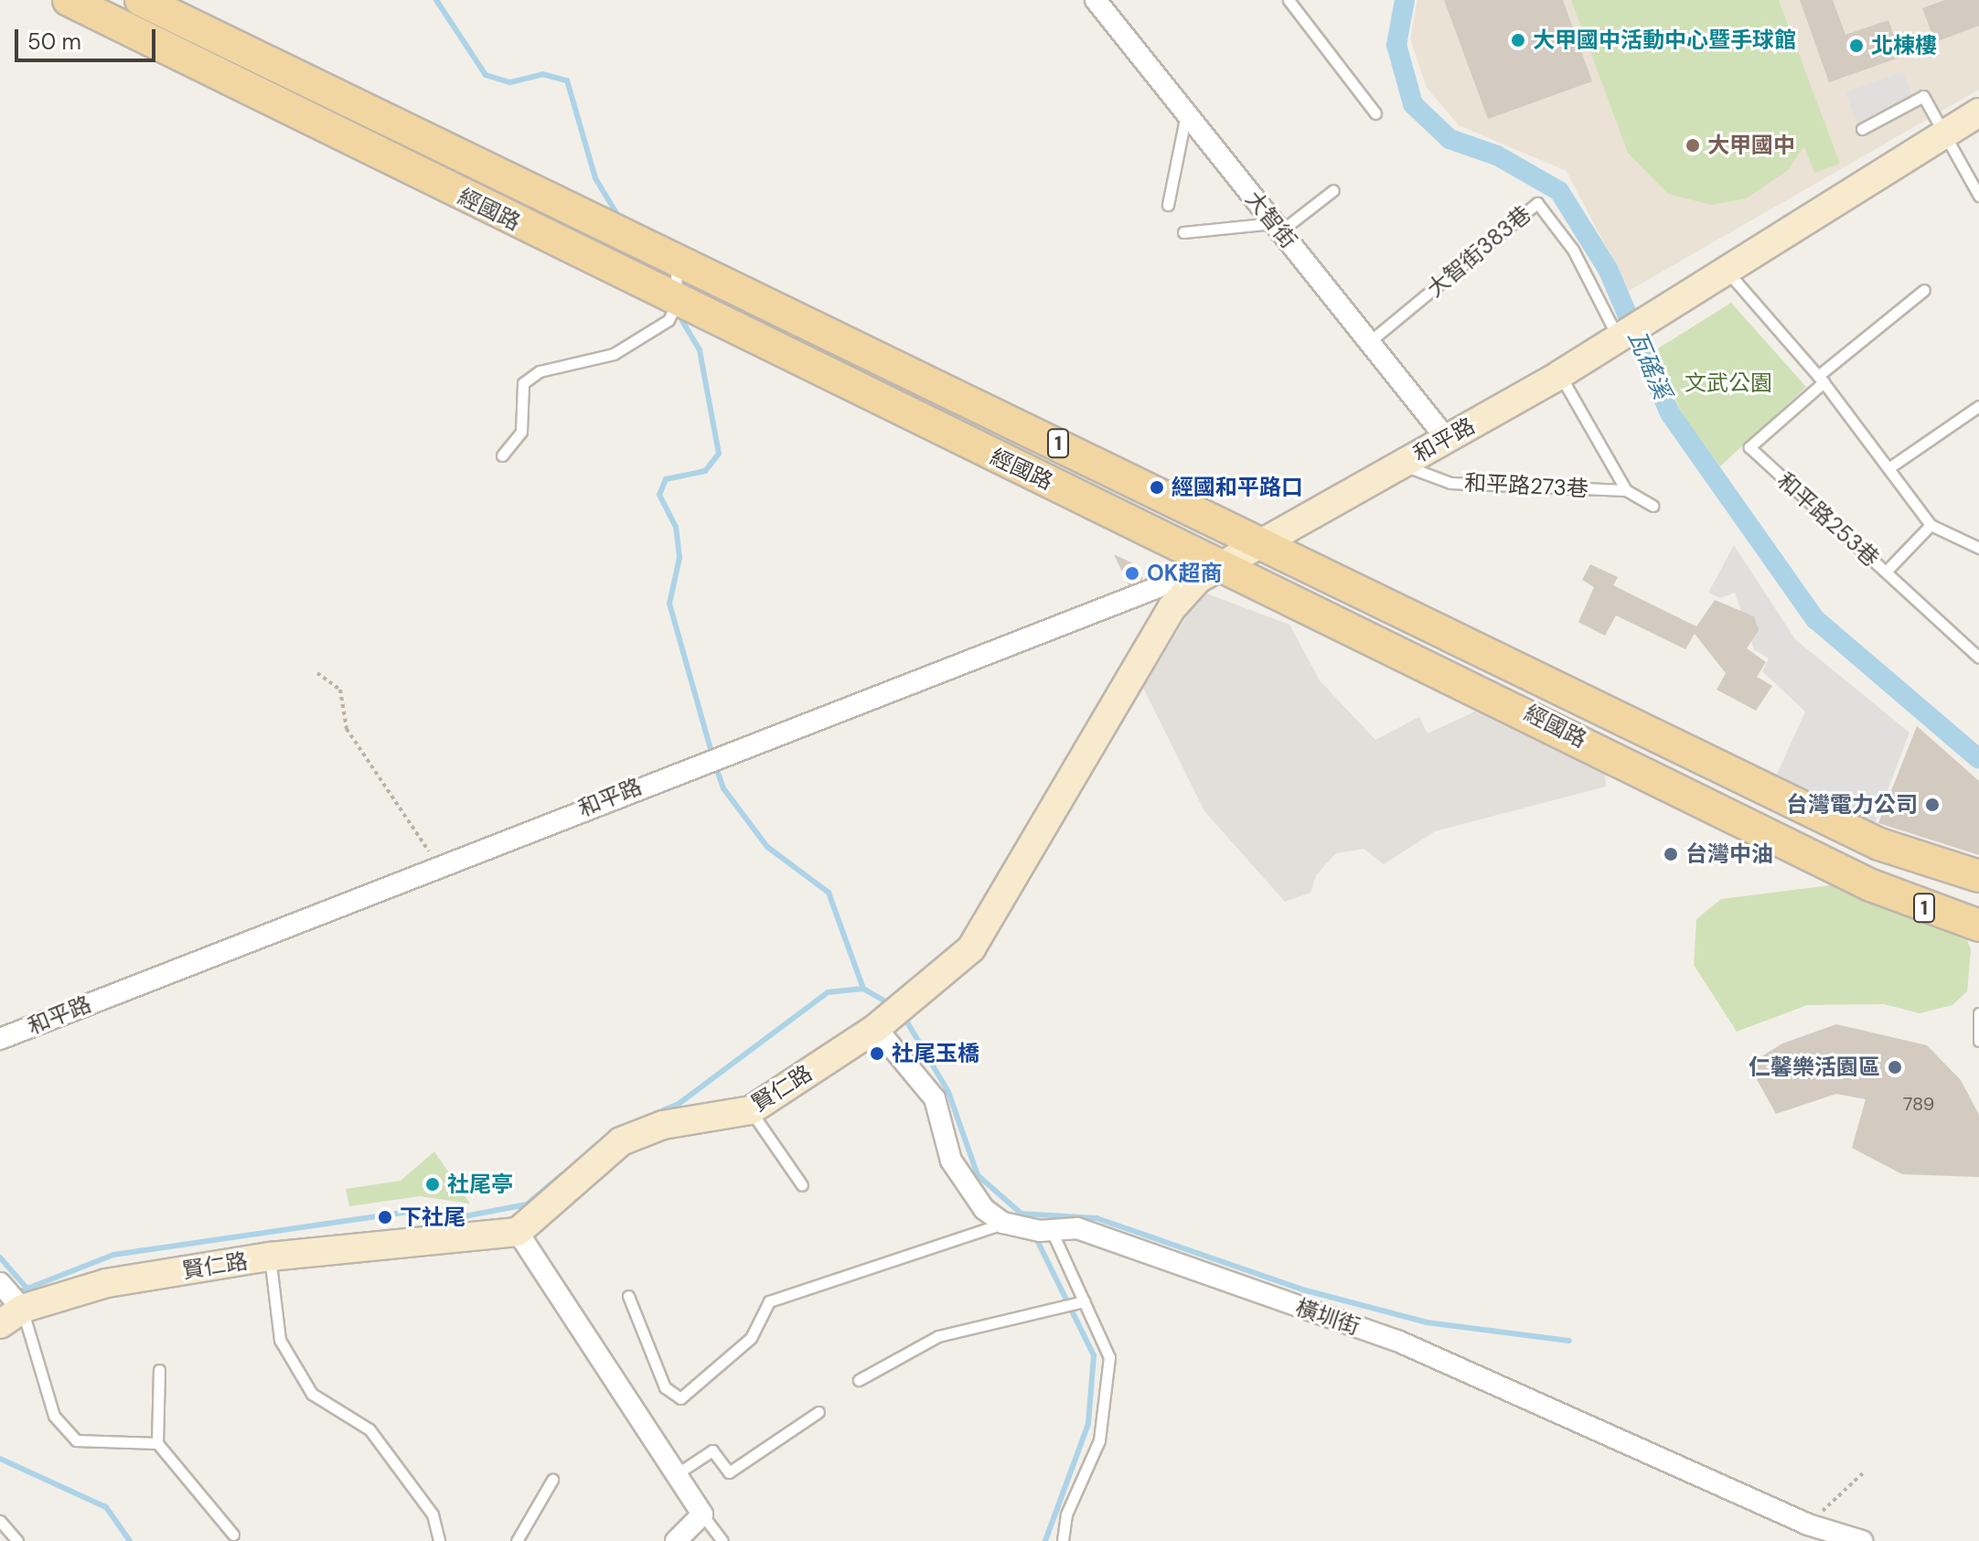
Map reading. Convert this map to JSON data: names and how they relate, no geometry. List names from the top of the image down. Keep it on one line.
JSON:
{"streets":{"main road":["經國路","1"],"street":["大智街","和平路","賢仁路","橫圳街"],"lane":["大智街383巷","和平路273巷","和平路253巷"]},"crossings":[["經國路","和平路"],["經國路","賢仁路"],["大智街","大智街383巷"],["大智街","和平路"],["大智街383巷","和平路"],["和平路","和平路273巷"],["和平路","賢仁路"]],"water":["瓦磘溪"],"parks":["文武公園"],"places":["大甲國中活動中心暨手球館","北棟樓","大甲國中","經國和平路口","OK超商","台灣電力公司","台灣中油","社尾玉橋","仁馨樂活園區","社尾亭","下社尾"],"house_numbers":["789"],"scale_bar":"50 m"}
